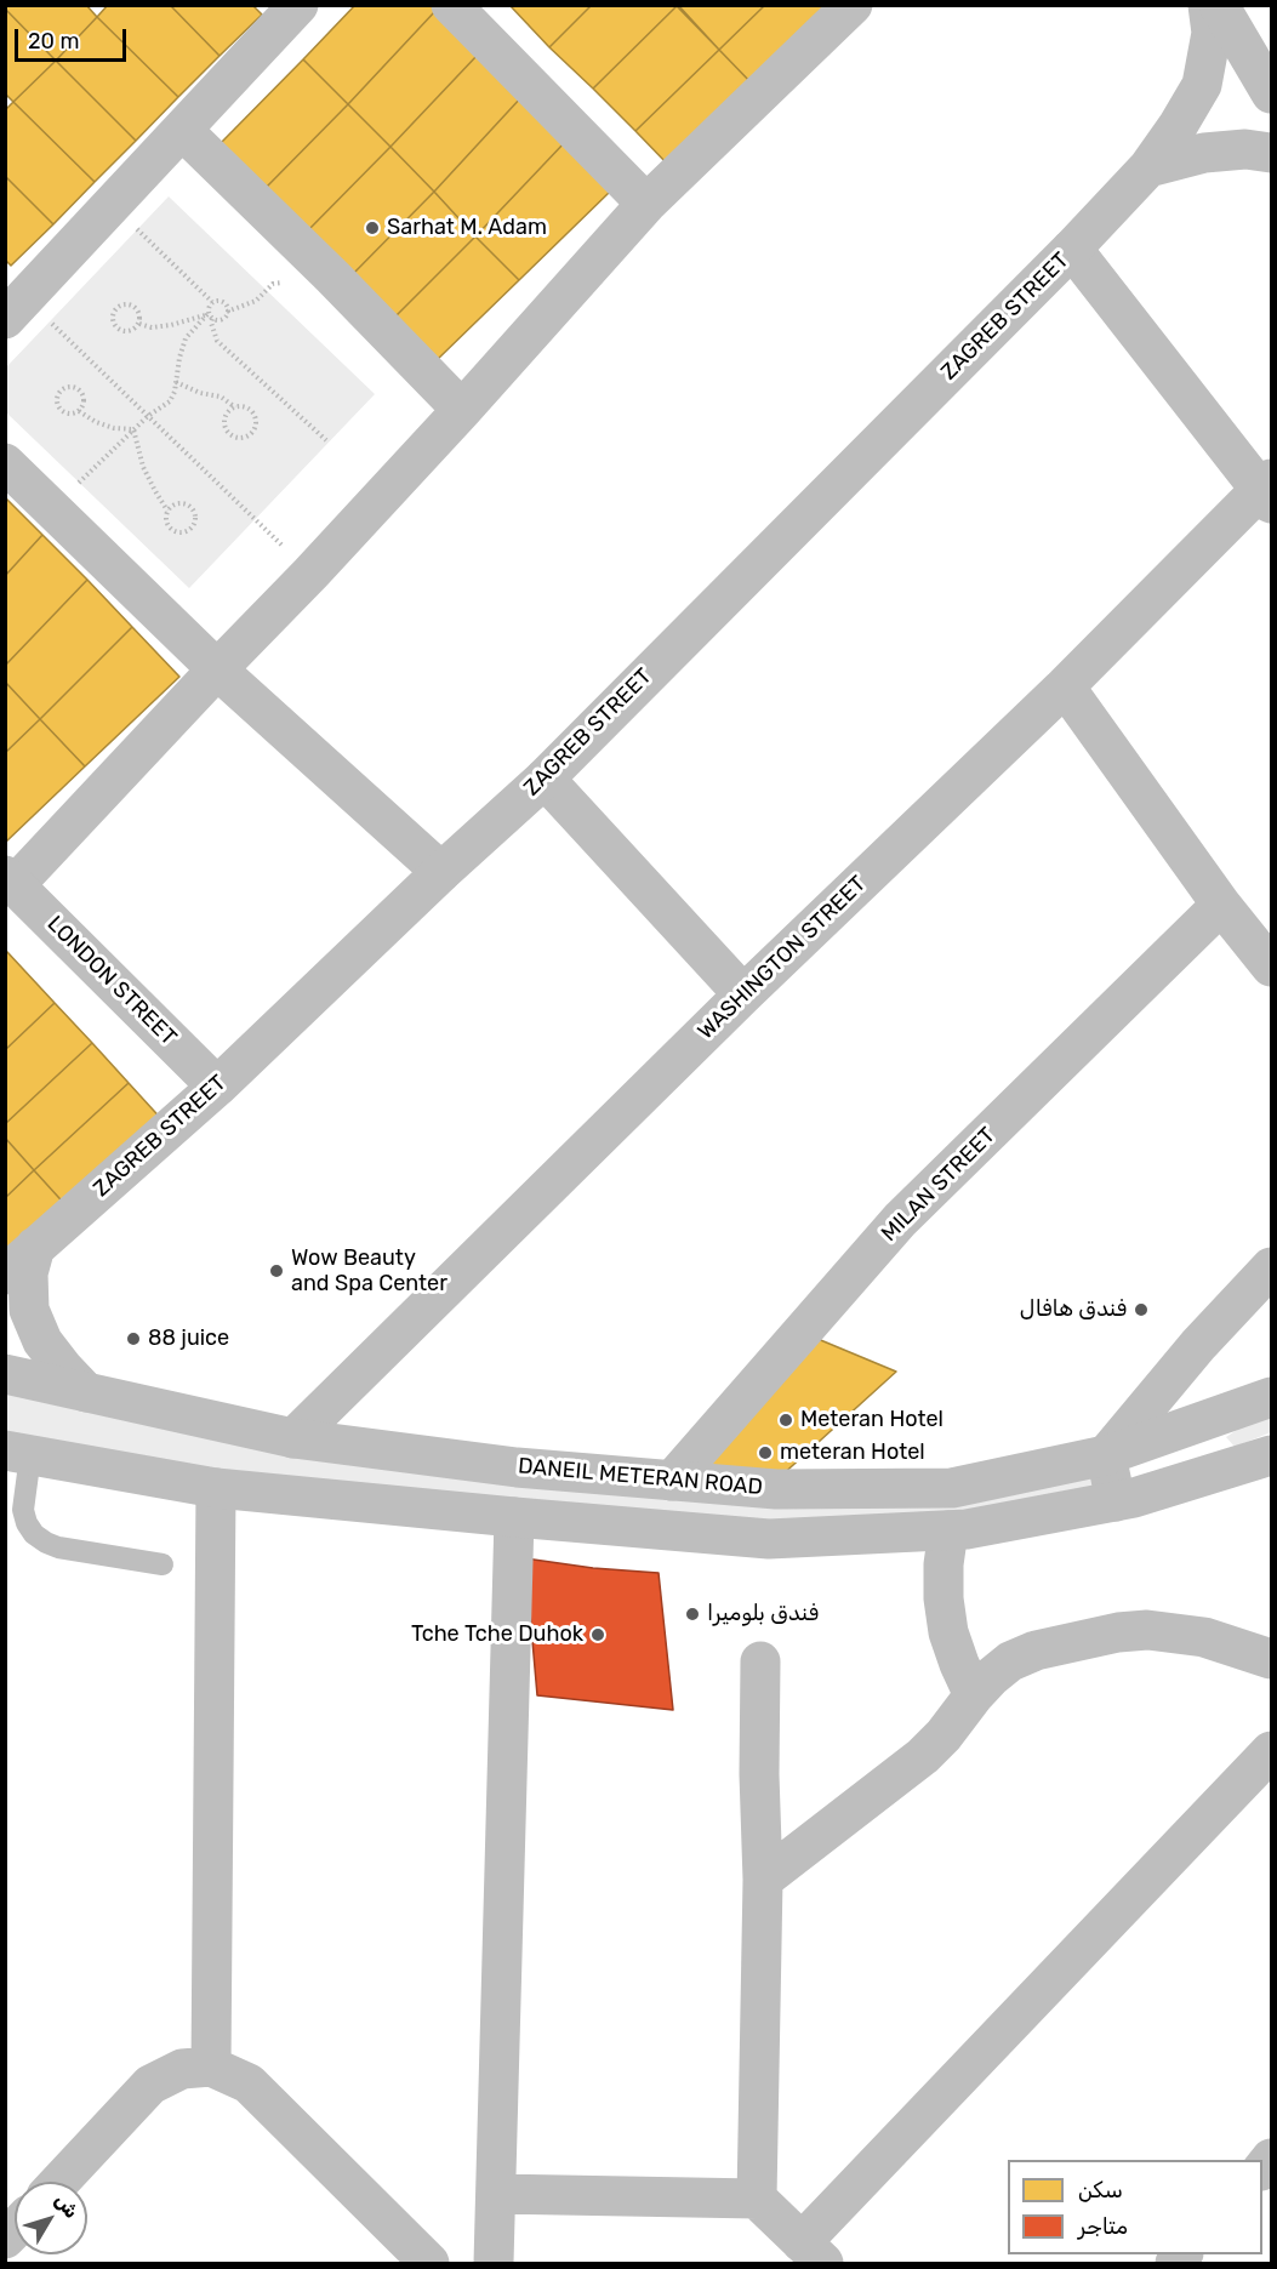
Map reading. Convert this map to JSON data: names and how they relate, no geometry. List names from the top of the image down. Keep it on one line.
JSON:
{"streets":{"main road":["ZAGREB STREET","WASHINGTON STREET","LONDON STREET","MILAN STREET","DANEIL METERAN ROAD"]},"crossings":[["ZAGREB STREET","LONDON STREET"],["WASHINGTON STREET","DANEIL METERAN ROAD"],["MILAN STREET","DANEIL METERAN ROAD"]],"places":["Sarhat M. Adam","Wow Beauty and Spa Center","فندق هافال","88 juice","Meteran Hotel","meteran Hotel","فندق بلوميرا","Tche Tche Duhok"],"legend":["سكن","متاجر"],"scale_bar":"20 m","north":"top right"}
